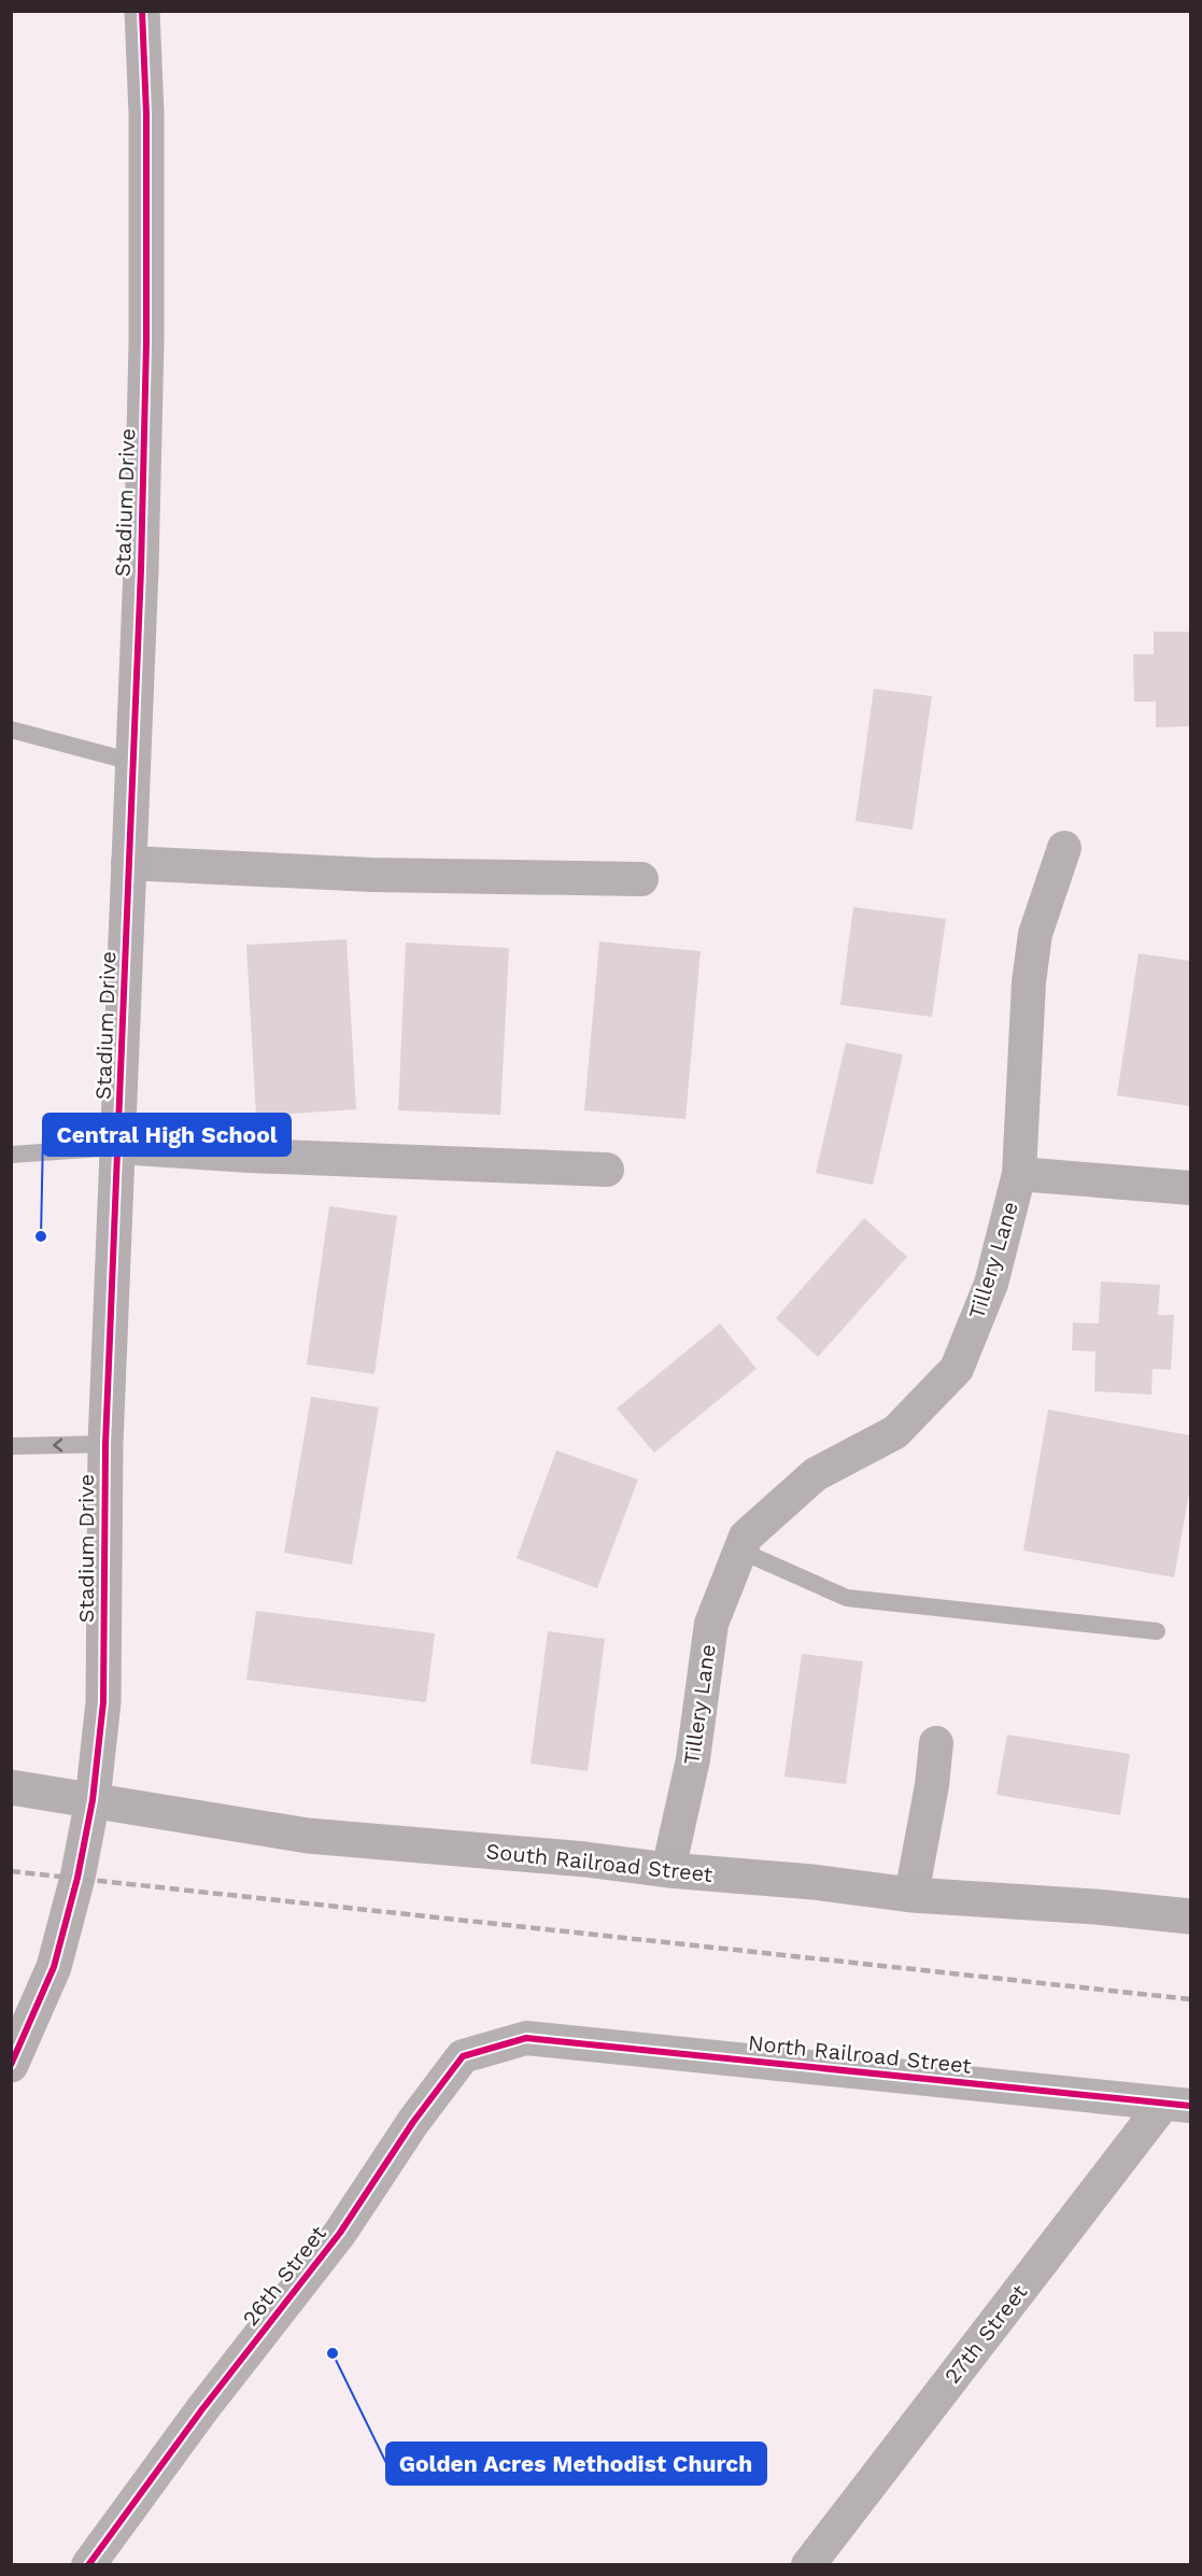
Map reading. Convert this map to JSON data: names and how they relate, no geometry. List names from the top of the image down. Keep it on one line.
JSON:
{"streets":{"street":["Stadium Drive","Tillery Lane","South Railroad Street","North Railroad Street","26th Street","27th Street"]},"crossings":[["Stadium Drive","South Railroad Street"],["Tillery Lane","South Railroad Street"],["North Railroad Street","26th Street"],["North Railroad Street","27th Street"]],"places":["Central High School","Golden Acres Methodist Church"]}
